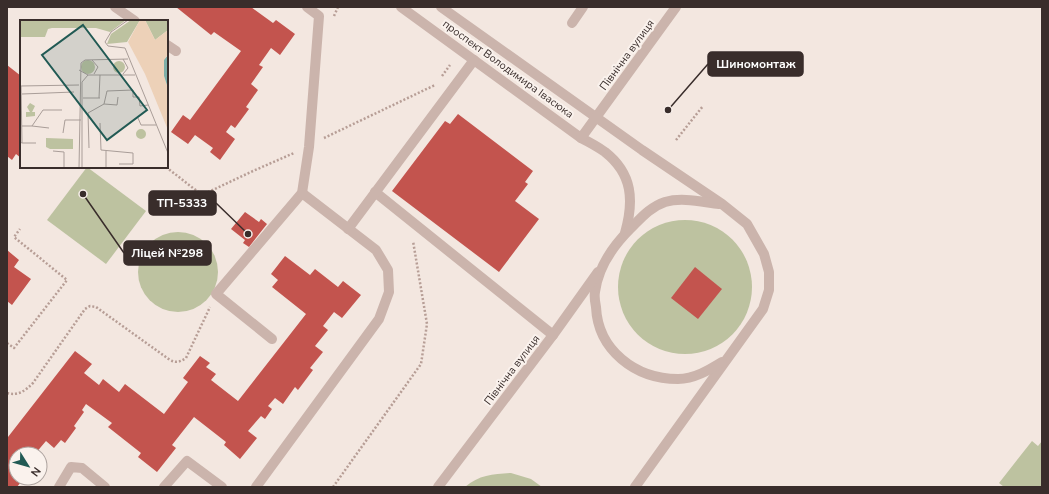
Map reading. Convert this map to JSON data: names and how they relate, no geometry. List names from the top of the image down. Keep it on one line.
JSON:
{"streets":{"street":["Північна вулиця","проспект Володимира Івасюка"]},"crossings":[["Північна вулиця","проспект Володимира Івасюка"]],"places":["Шиномонтаж","Ліцей №298","ТП-5333"],"north":"bottom right"}
